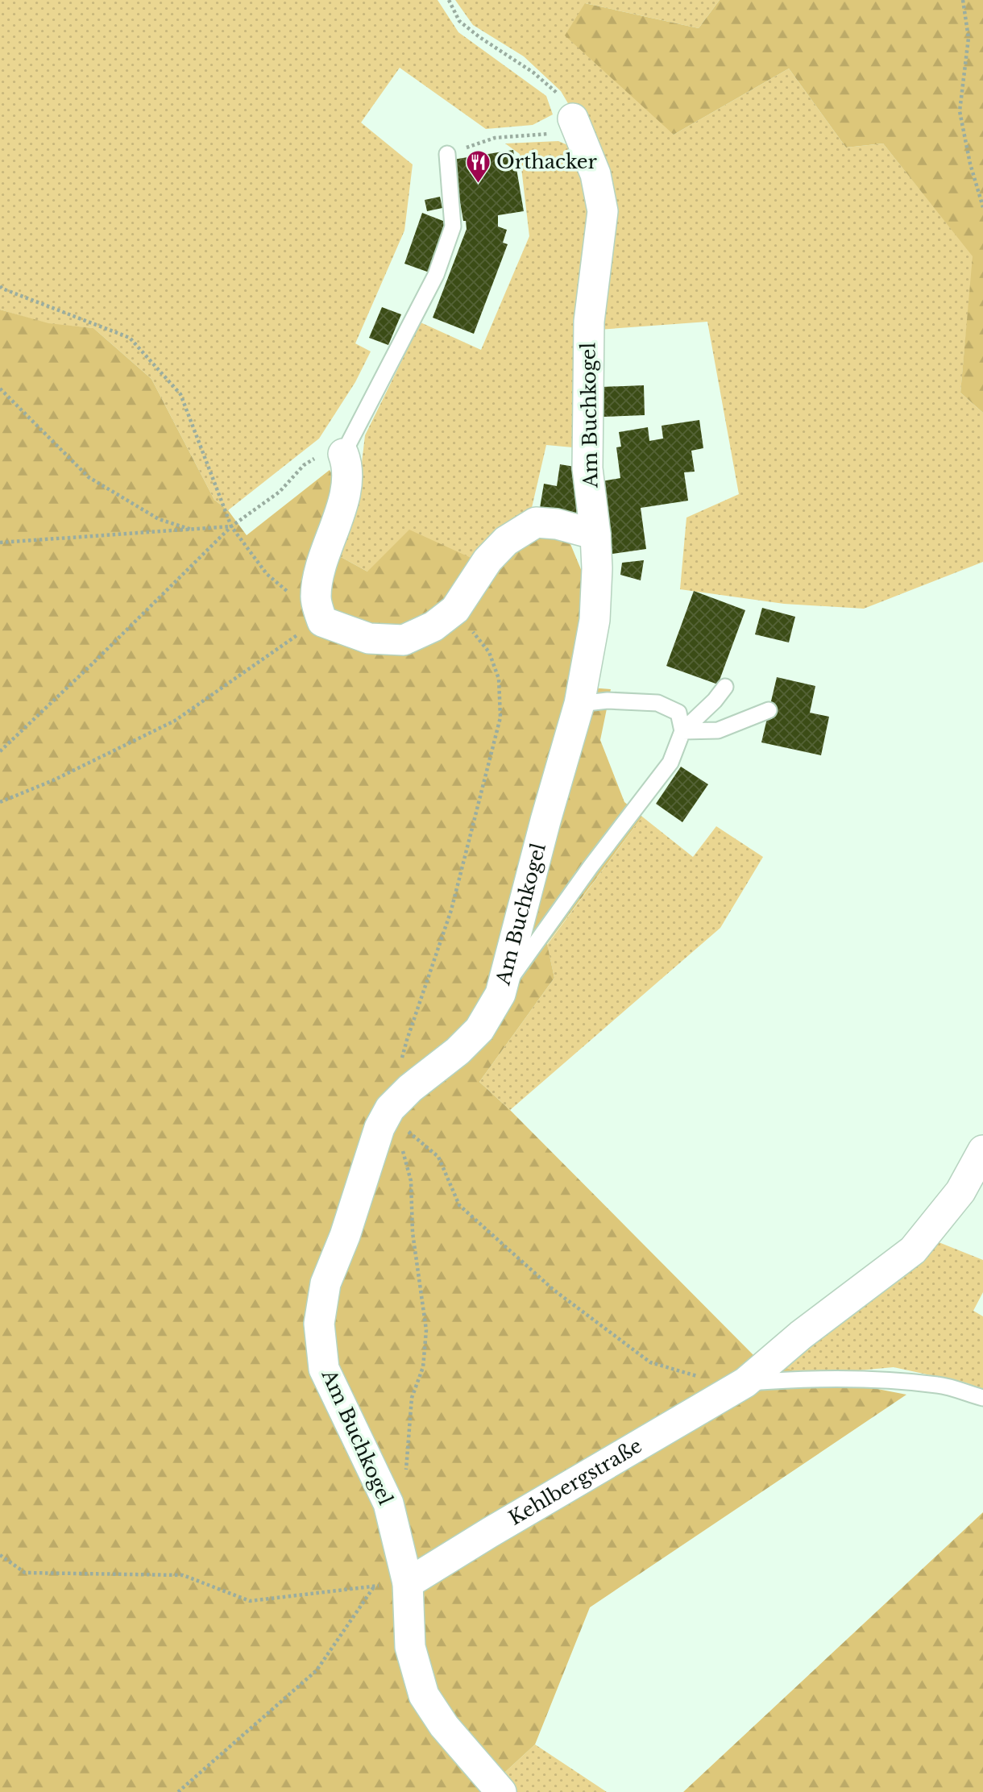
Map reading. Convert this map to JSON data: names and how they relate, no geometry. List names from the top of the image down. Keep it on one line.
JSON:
{"streets":{"street":["Am Buchkogel","Kehlbergstraße"]},"crossings":[["Am Buchkogel","Kehlbergstraße"]],"places":{"restaurant":["Orthacker"]}}
